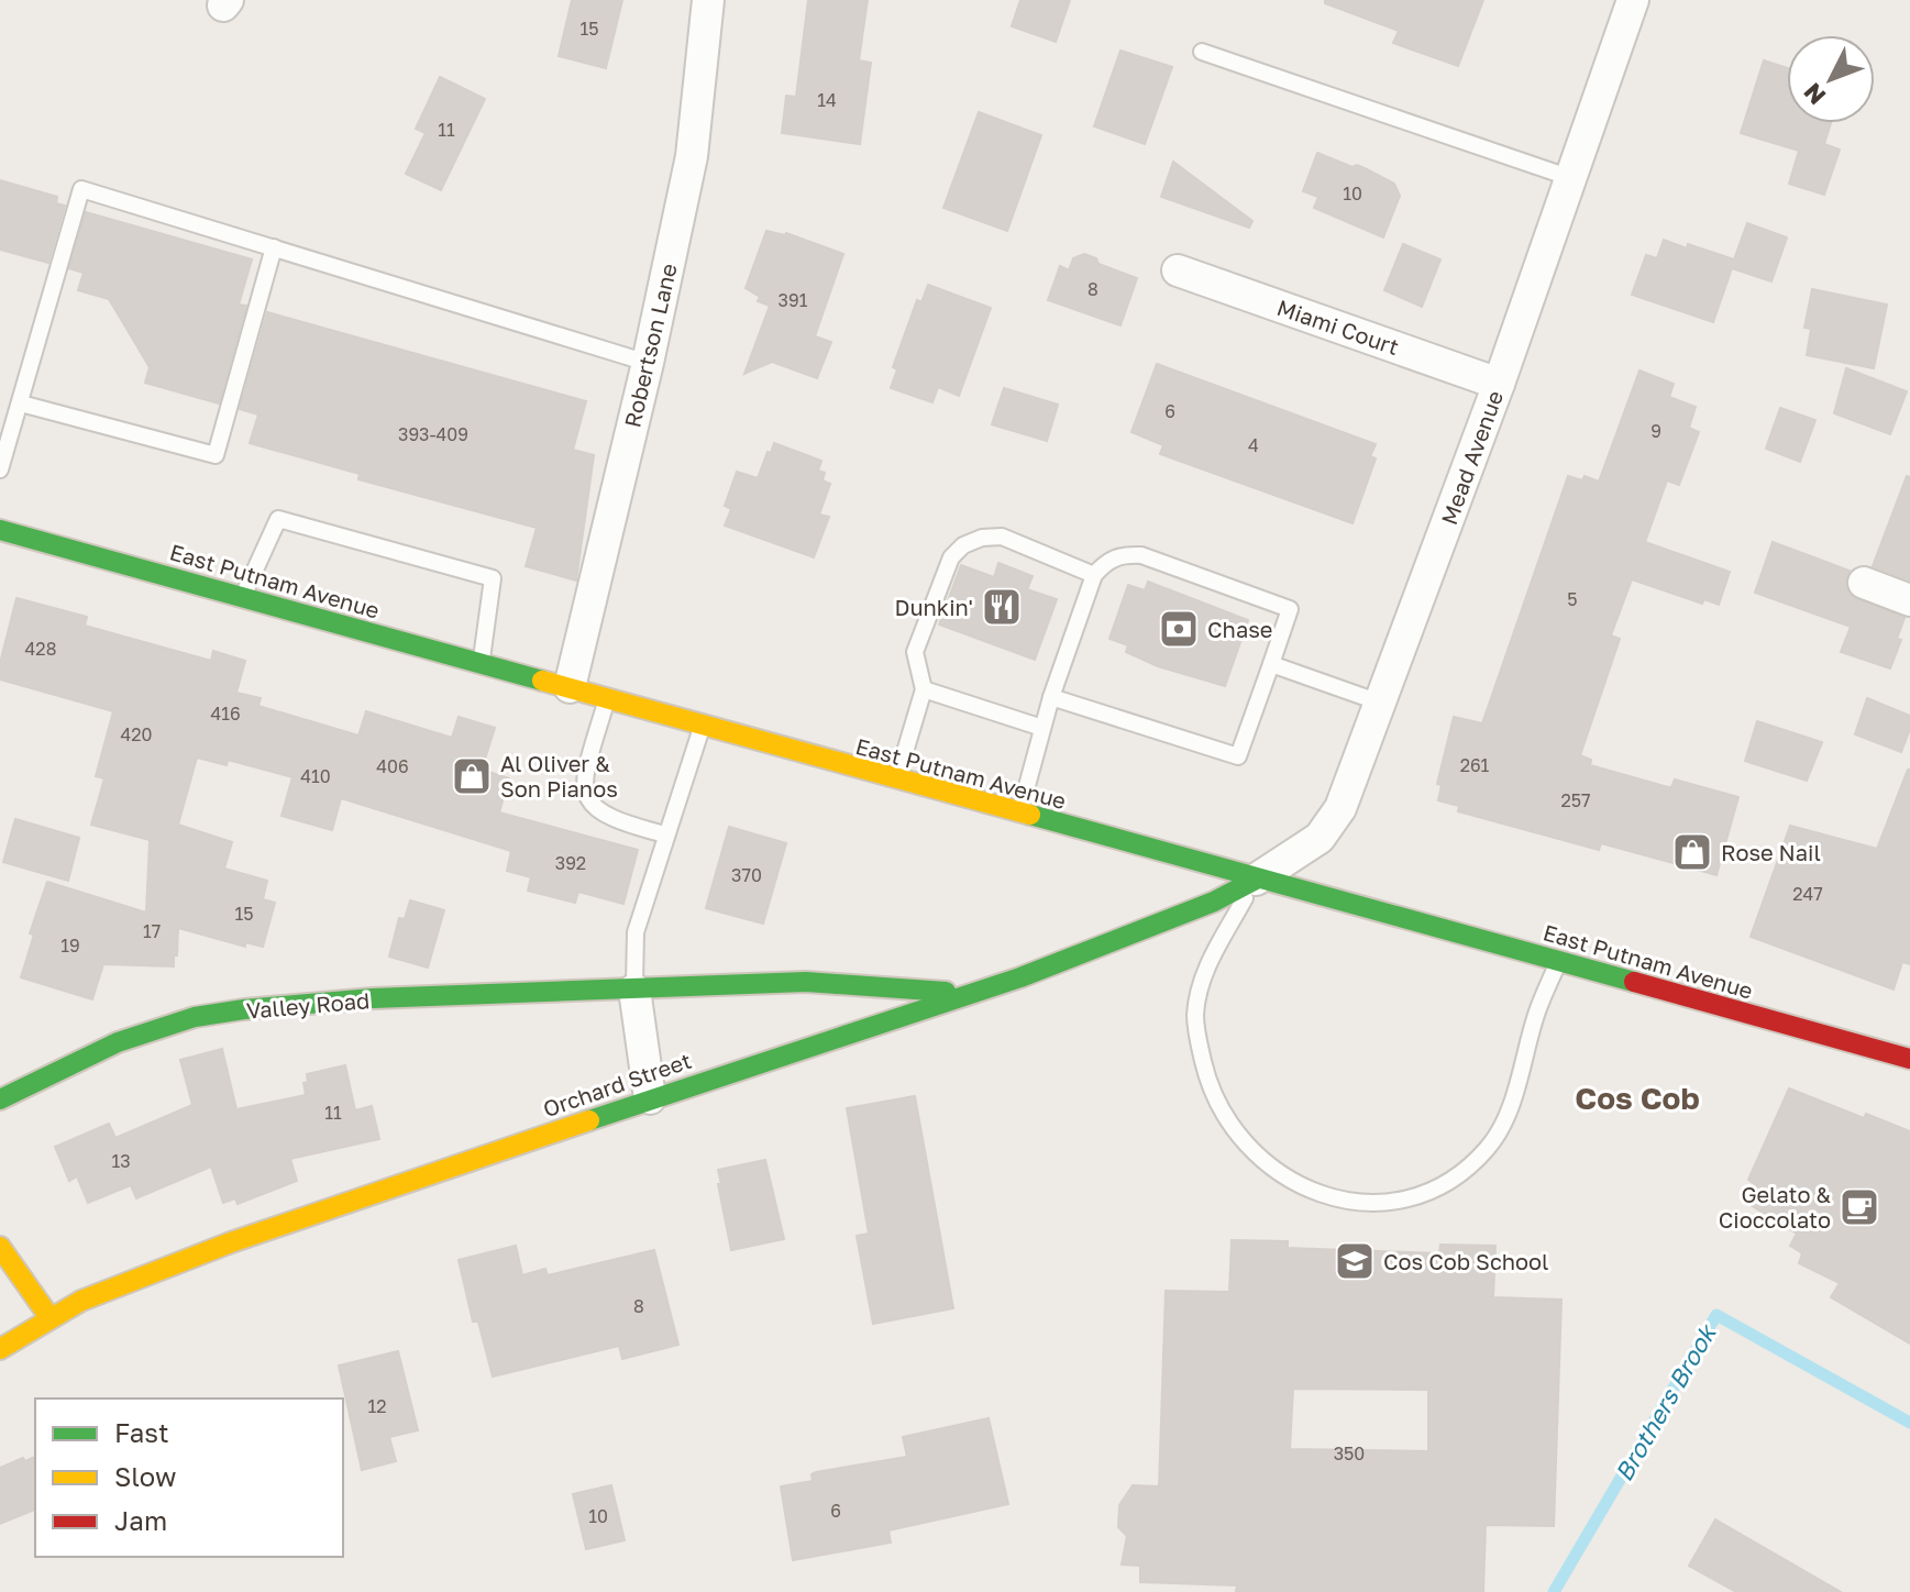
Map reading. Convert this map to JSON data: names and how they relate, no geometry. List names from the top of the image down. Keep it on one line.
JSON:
{"streets":{"main road":["East Putnam Avenue","Valley Road","Orchard Street"],"street":["Miami Court","Robertson Lane","Mead Avenue"]},"crossings":[["Miami Court","Mead Avenue"],["Robertson Lane","East Putnam Avenue"],["Mead Avenue","East Putnam Avenue"],["Mead Avenue","Orchard Street"],["East Putnam Avenue","Orchard Street"],["Valley Road","Orchard Street"]],"districts":["Cos Cob"],"water":["Brothers Brook"],"places":{"restaurant":["Dunkin'"],"bank":["Chase"],"shop":["Al Oliver & Son Pianos","Rose Nail"],"cafe":["Gelato & Cioccolato"],"school or university":["Cos Cob School"]},"house_numbers":["15","14","11","10","8","391","6","9","393-409","4","5","428","416","420","261","406","410","257","392","370","247","15","17","19","11","13","8","12","350","6","10"],"legend":["Fast","Slow","Jam"],"north":"bottom left"}
